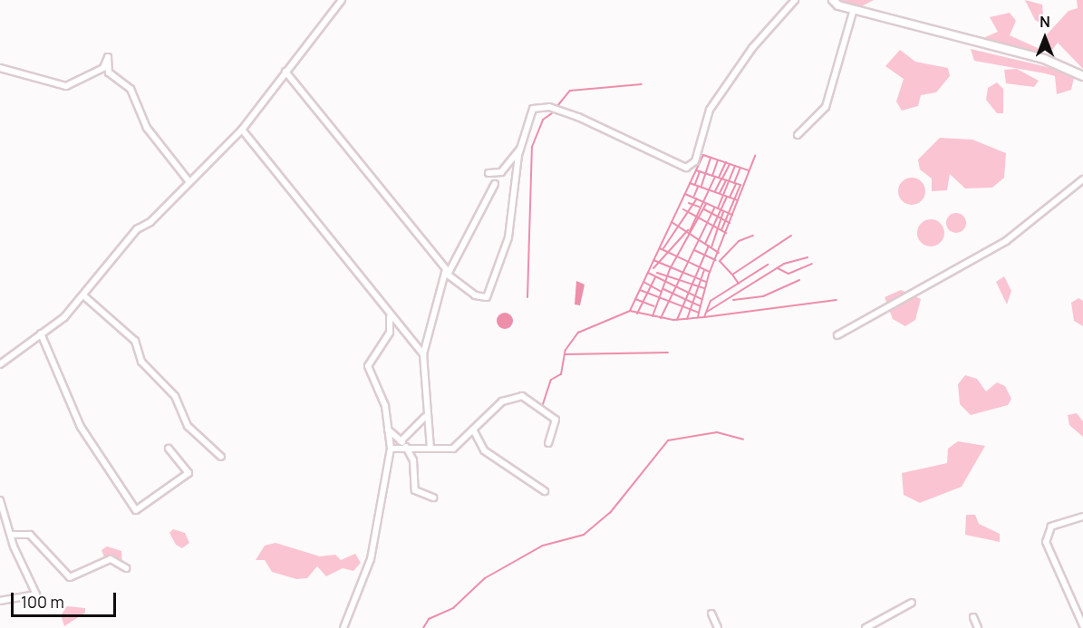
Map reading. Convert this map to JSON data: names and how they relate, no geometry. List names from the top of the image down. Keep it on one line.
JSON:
{"scale_bar":"100 m","north":"top"}
